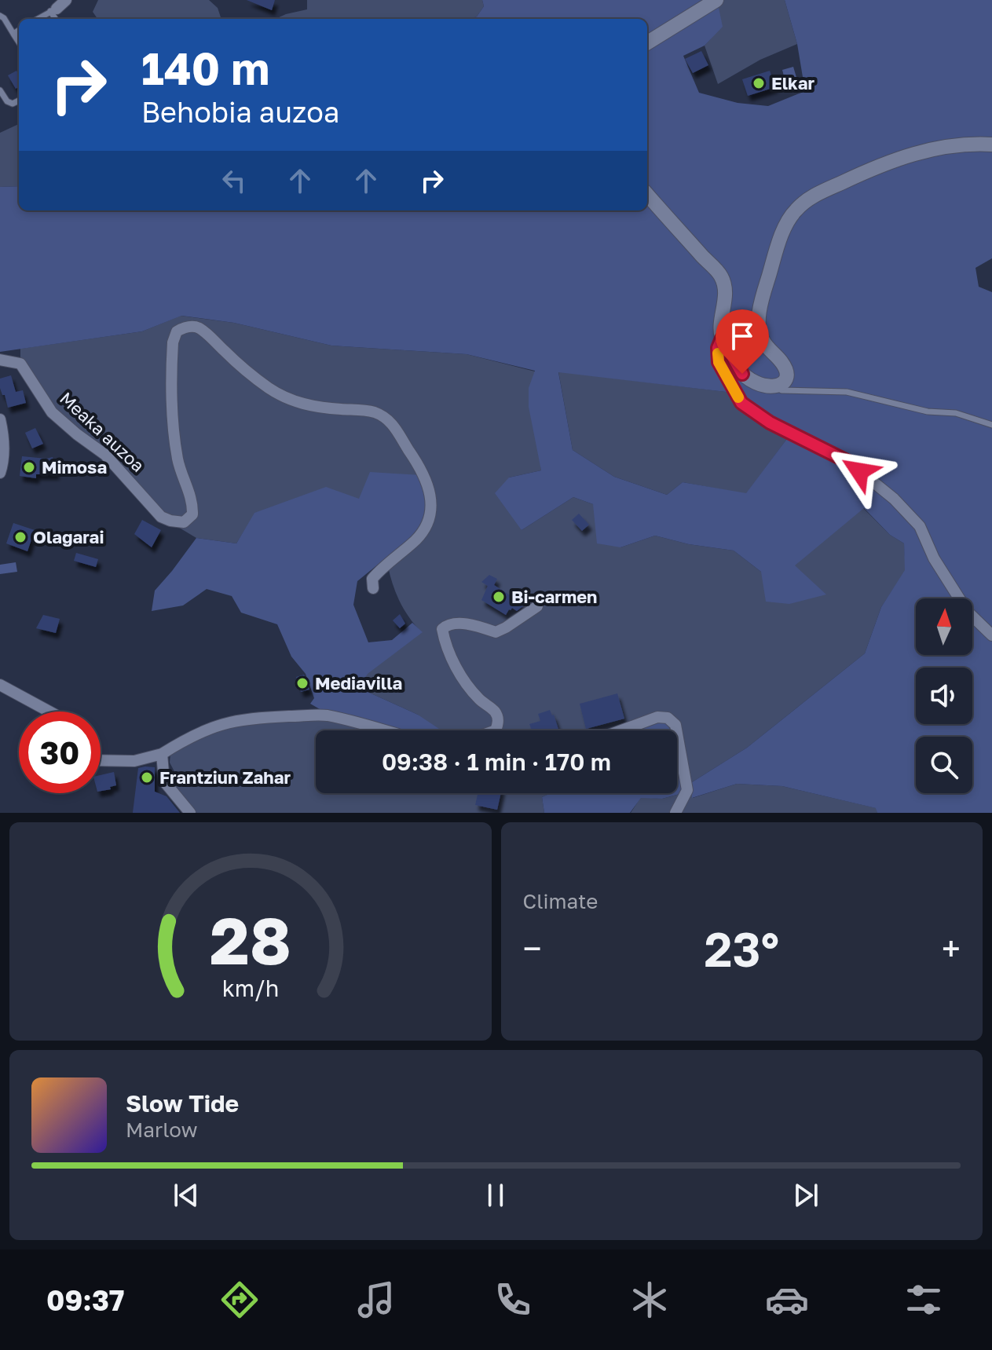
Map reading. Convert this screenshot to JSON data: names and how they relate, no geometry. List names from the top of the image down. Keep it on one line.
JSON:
{"streets":{"street":["Meaka auzoa"]},"places":["Elkar","Mimosa","Olagarai","Bi-carmen","Mediavilla","Frantziun Zahar"],"north":"top","page":{"turn":["140 m","Behobia auzoa"],"limit":"30","trip":"09:38 · 1 min · 170 m","tile":"Climate","heat":["−","23°","+"],"song":["Slow Tide","Marlow"],"tabs":"09:37","gauge":["28","km/h"]}}
